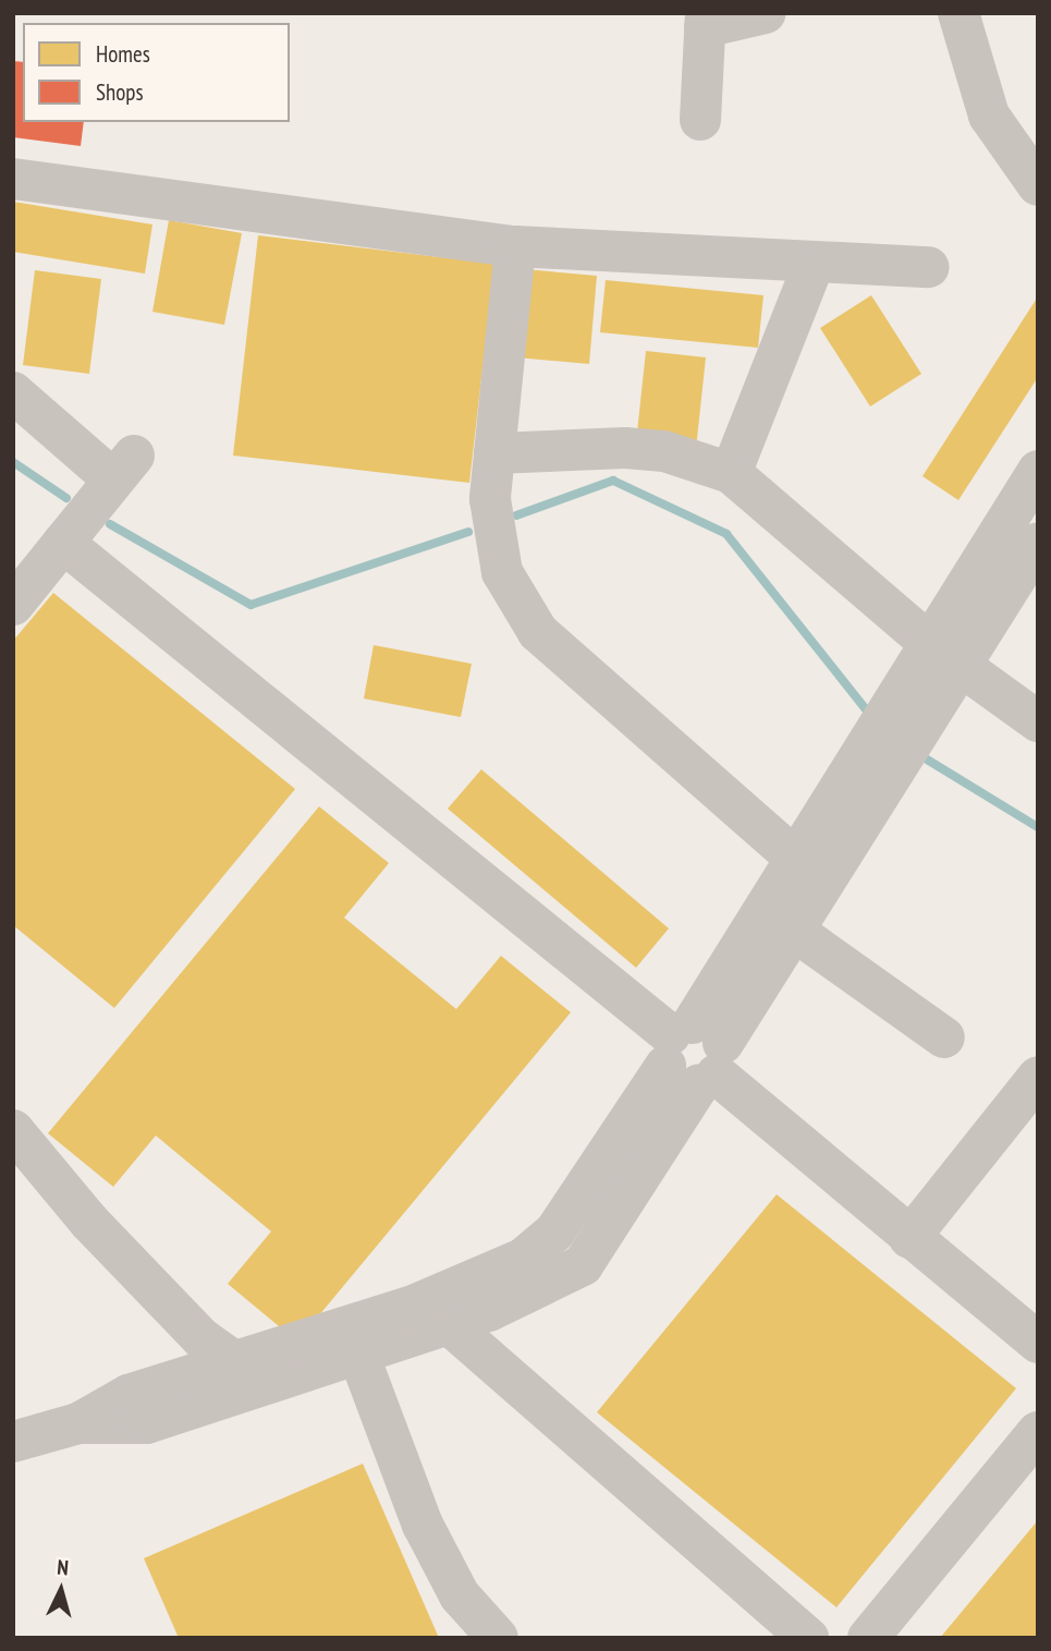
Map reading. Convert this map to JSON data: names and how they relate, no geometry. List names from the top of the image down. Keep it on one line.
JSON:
{"legend":["Homes","Shops"],"north":"top"}
